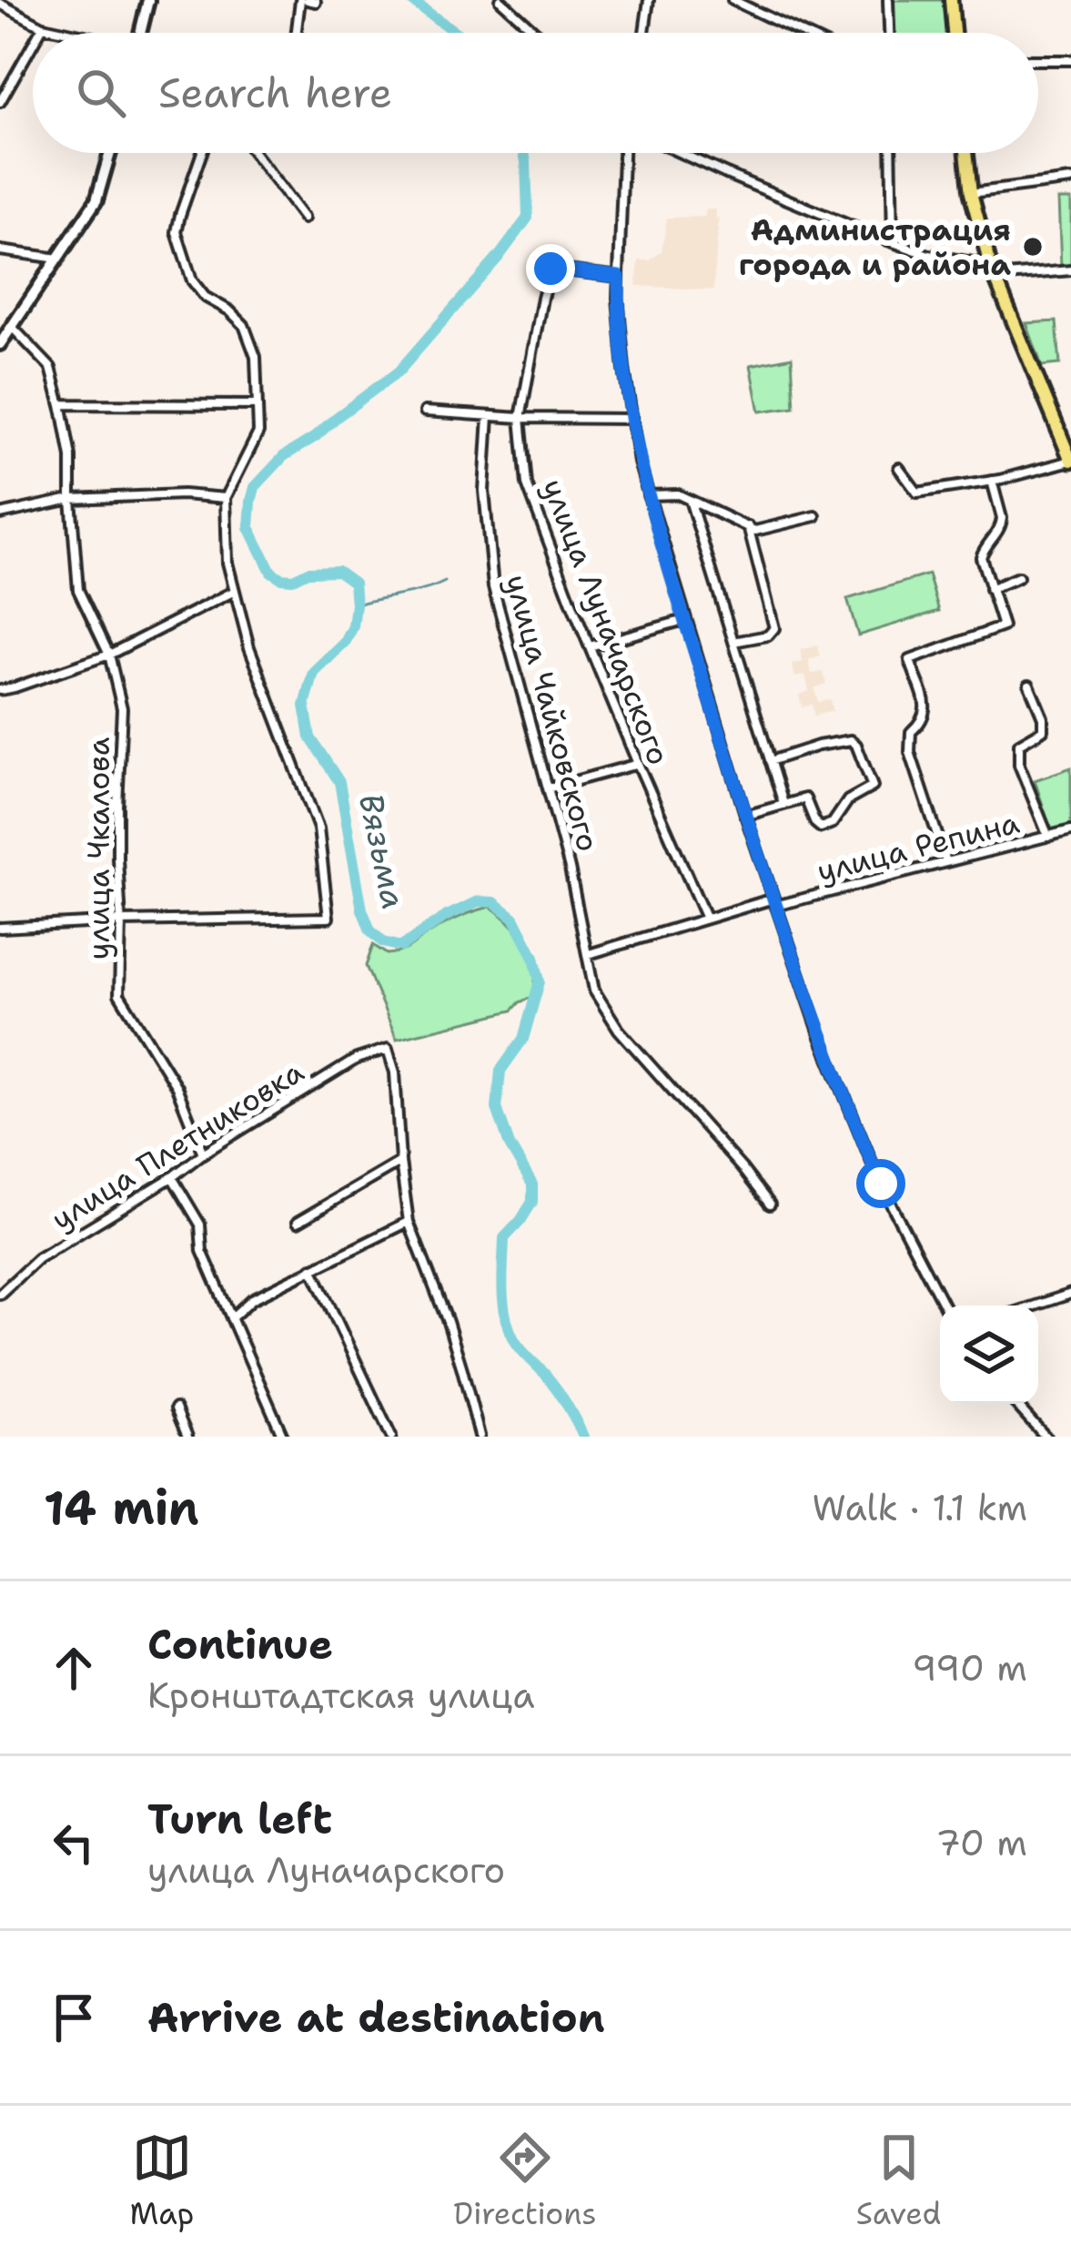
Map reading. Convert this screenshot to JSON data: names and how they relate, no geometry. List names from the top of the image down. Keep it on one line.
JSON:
{"streets":{"street":["улица Луначарского","улица Чайковского","улица Репина","улица Чкалова","улица Плетниковка"]},"crossings":[["улица Луначарского","улица Репина"],["улица Чайковского","улица Репина"],["улица Чкалова","улица Плетниковка"]],"water":["Вязьма"],"places":["Администрация города и района"],"page":{"search":"Search here","heading":["14 min","Walk · 1.1 km"],"list":[["Continue","Кронштадтская улица","990 m"],["Turn left","улица Луначарского","70 m"],"Arrive at destination"],"nav":["Map","Directions","Saved"]}}
